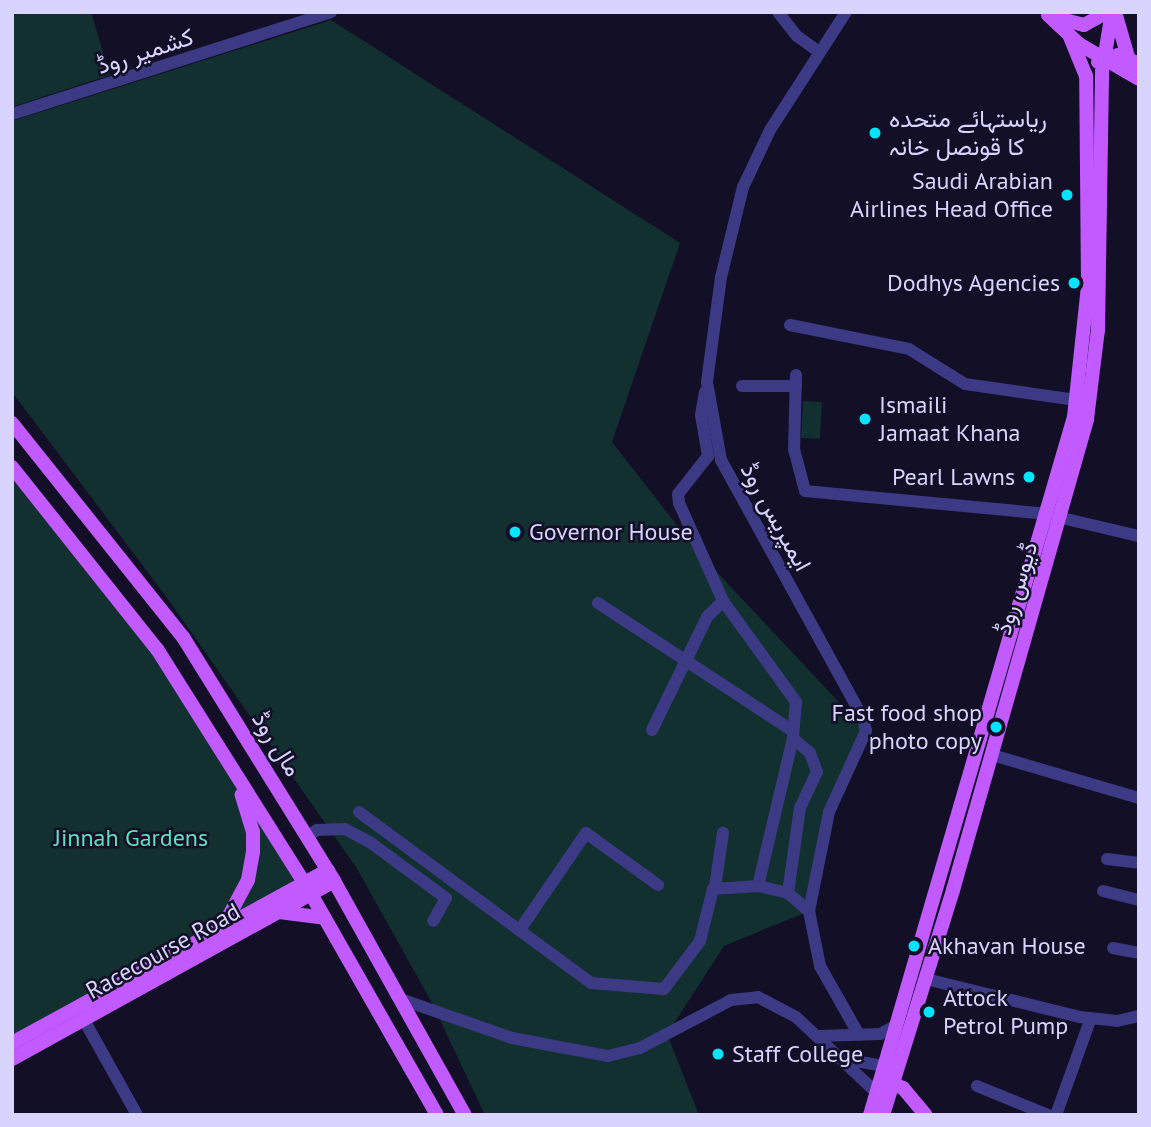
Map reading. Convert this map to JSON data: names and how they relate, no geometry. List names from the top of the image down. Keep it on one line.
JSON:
{"streets":{"main road":["ڈیوس روڈ","مال روڈ","Racecourse Road"],"street":["کشمیر روڈ","ایمپریس روڈ"]},"crossings":[["مال روڈ","Racecourse Road"]],"parks":["Jinnah Gardens"],"places":["ریاستہائے متحدہ کا قونصل خانہ","Saudi Arabian Airlines Head Office","Dodhys Agencies","Ismaili Jamaat Khana","Pearl Lawns","Governor House","Fast food shop photo copy","Akhavan House","Attock Petrol Pump","Staff College"]}
